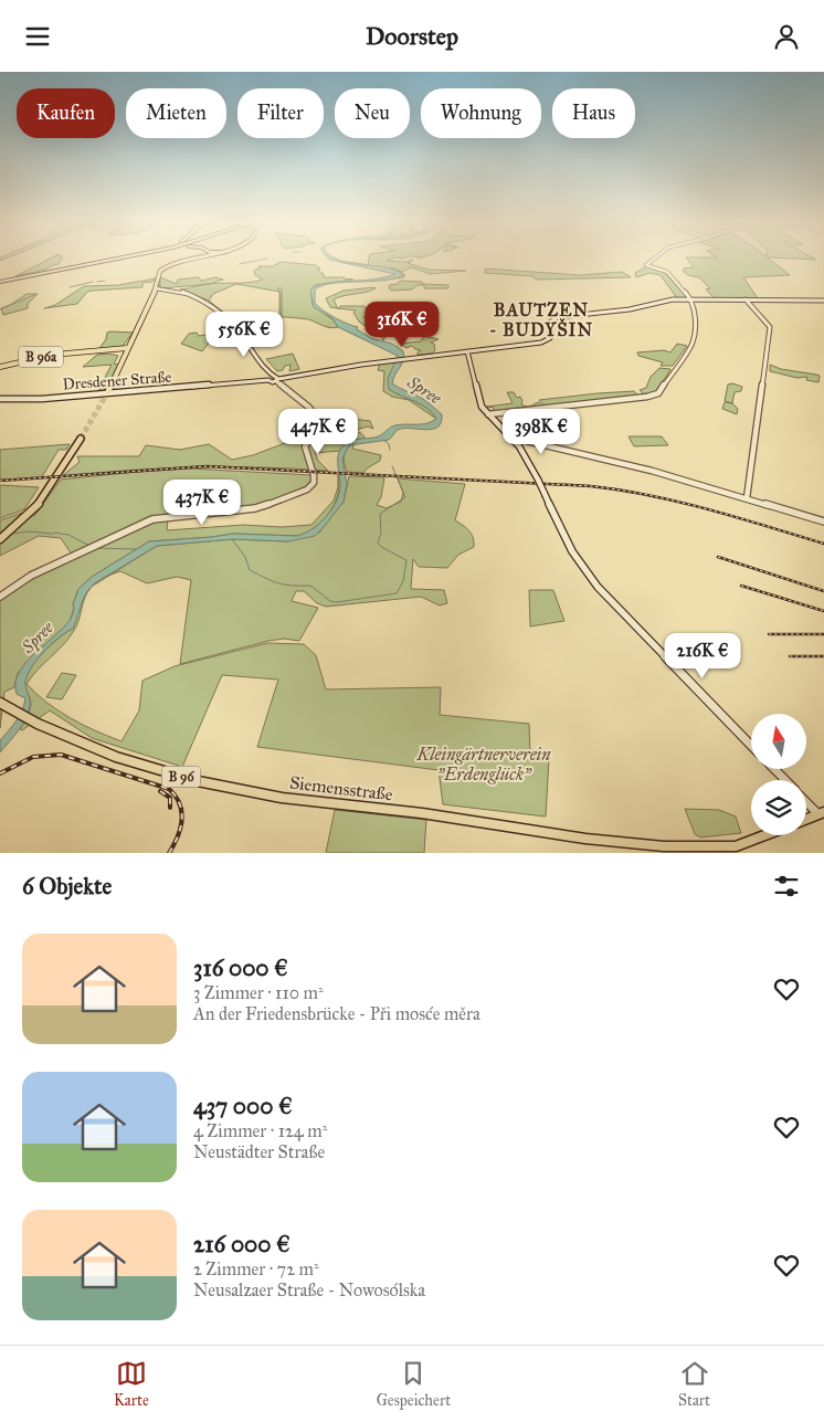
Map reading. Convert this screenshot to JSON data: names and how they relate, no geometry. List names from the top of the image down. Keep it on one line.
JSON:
{"streets":{"main road":["B 96a","B 96","Siemensstraße"],"street":["Dresdener Straße"]},"crossings":[["B 96","Siemensstraße"]],"districts":["BAUTZEN - BUDYŠIN"],"water":["Spree"],"parks":["Kleingärtnerverein \"Erdenglück\""],"north":"top","page":{"header":"Doorstep","chip":["Kaufen","Mieten","Filter","Neu","Wohnung","Haus"],"price":["316K €","556K €","447K €","398K €","437K €","216K €"],"heading":"6 Objekte","list":[{"name":"316 000 €","note":"3 Zimmer · 110 m² · An der Friedensbrücke - Při mosće měra"},{"name":"437 000 €","note":"4 Zimmer · 124 m² · Neustädter Straße"},{"name":"216 000 €","note":"2 Zimmer · 72 m² · Neusalzaer Straße - Nowosólska"}],"tabs":["Karte","Gespeichert","Start"]}}
